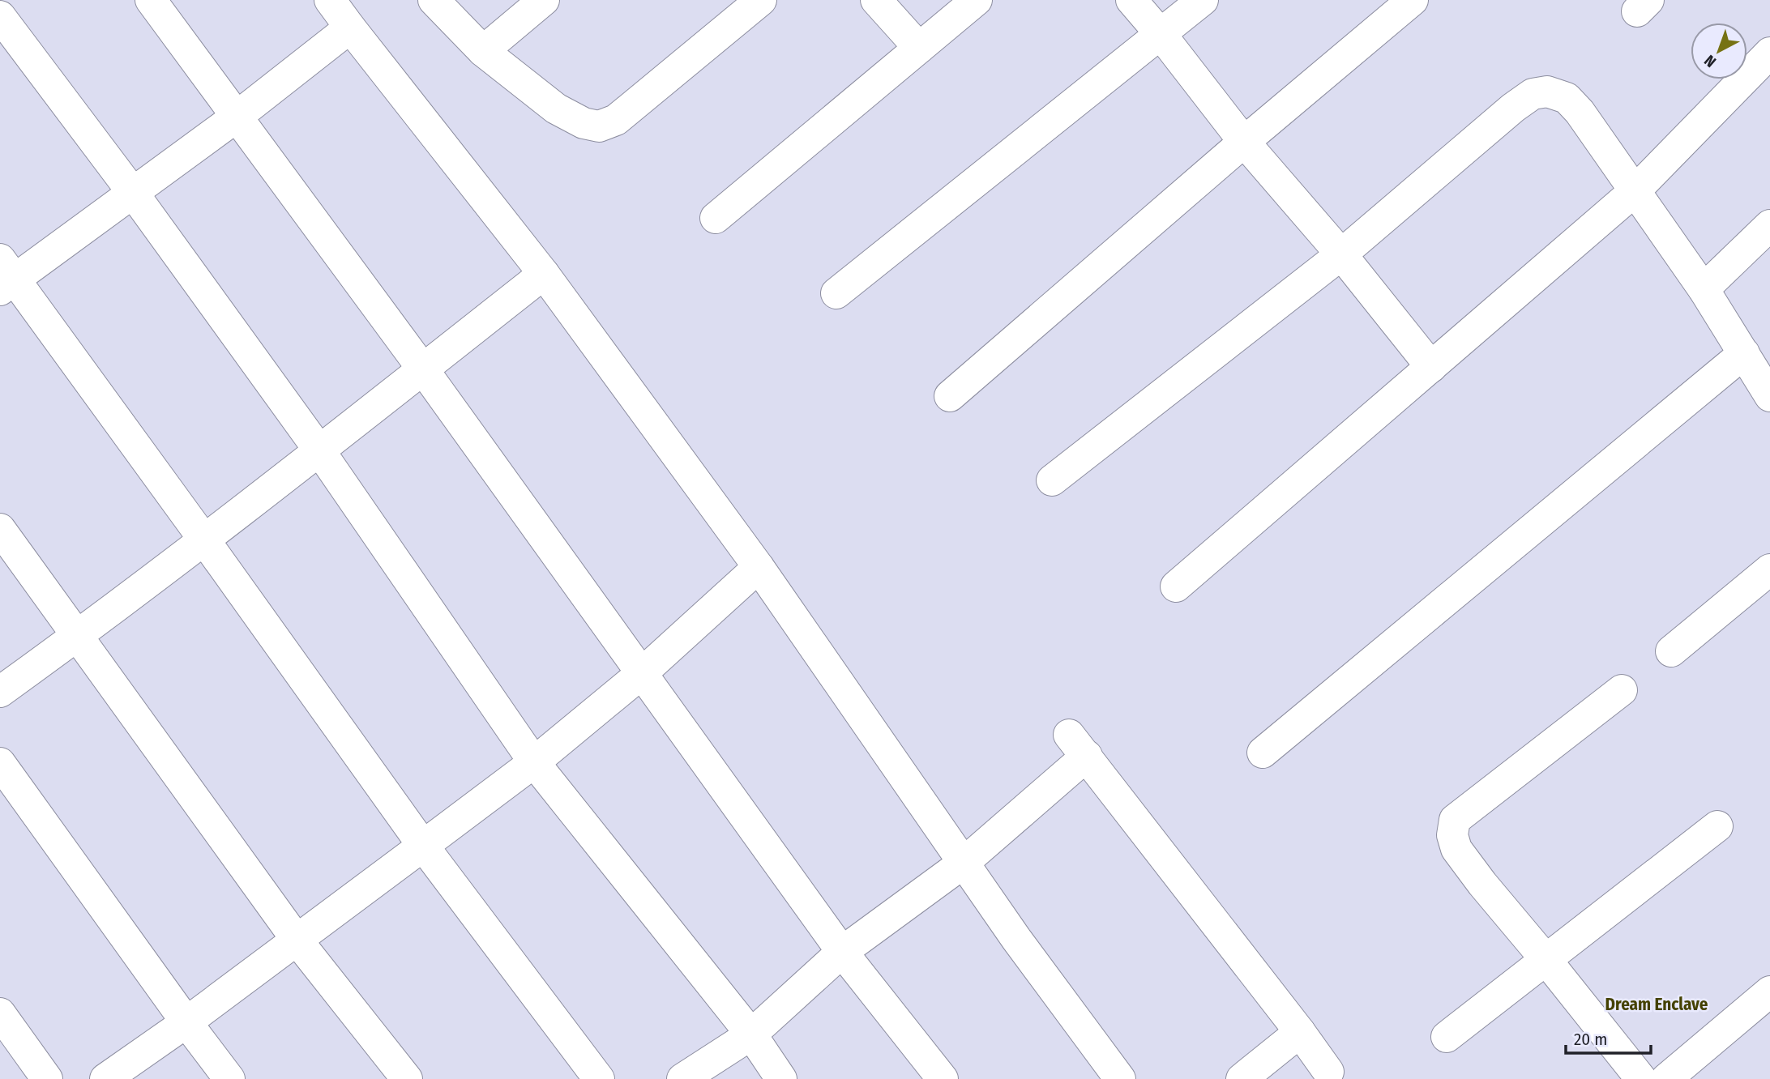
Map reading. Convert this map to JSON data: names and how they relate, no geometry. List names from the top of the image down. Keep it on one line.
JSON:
{"districts":["Dream Enclave"],"scale_bar":"20 m","north":"bottom left"}
